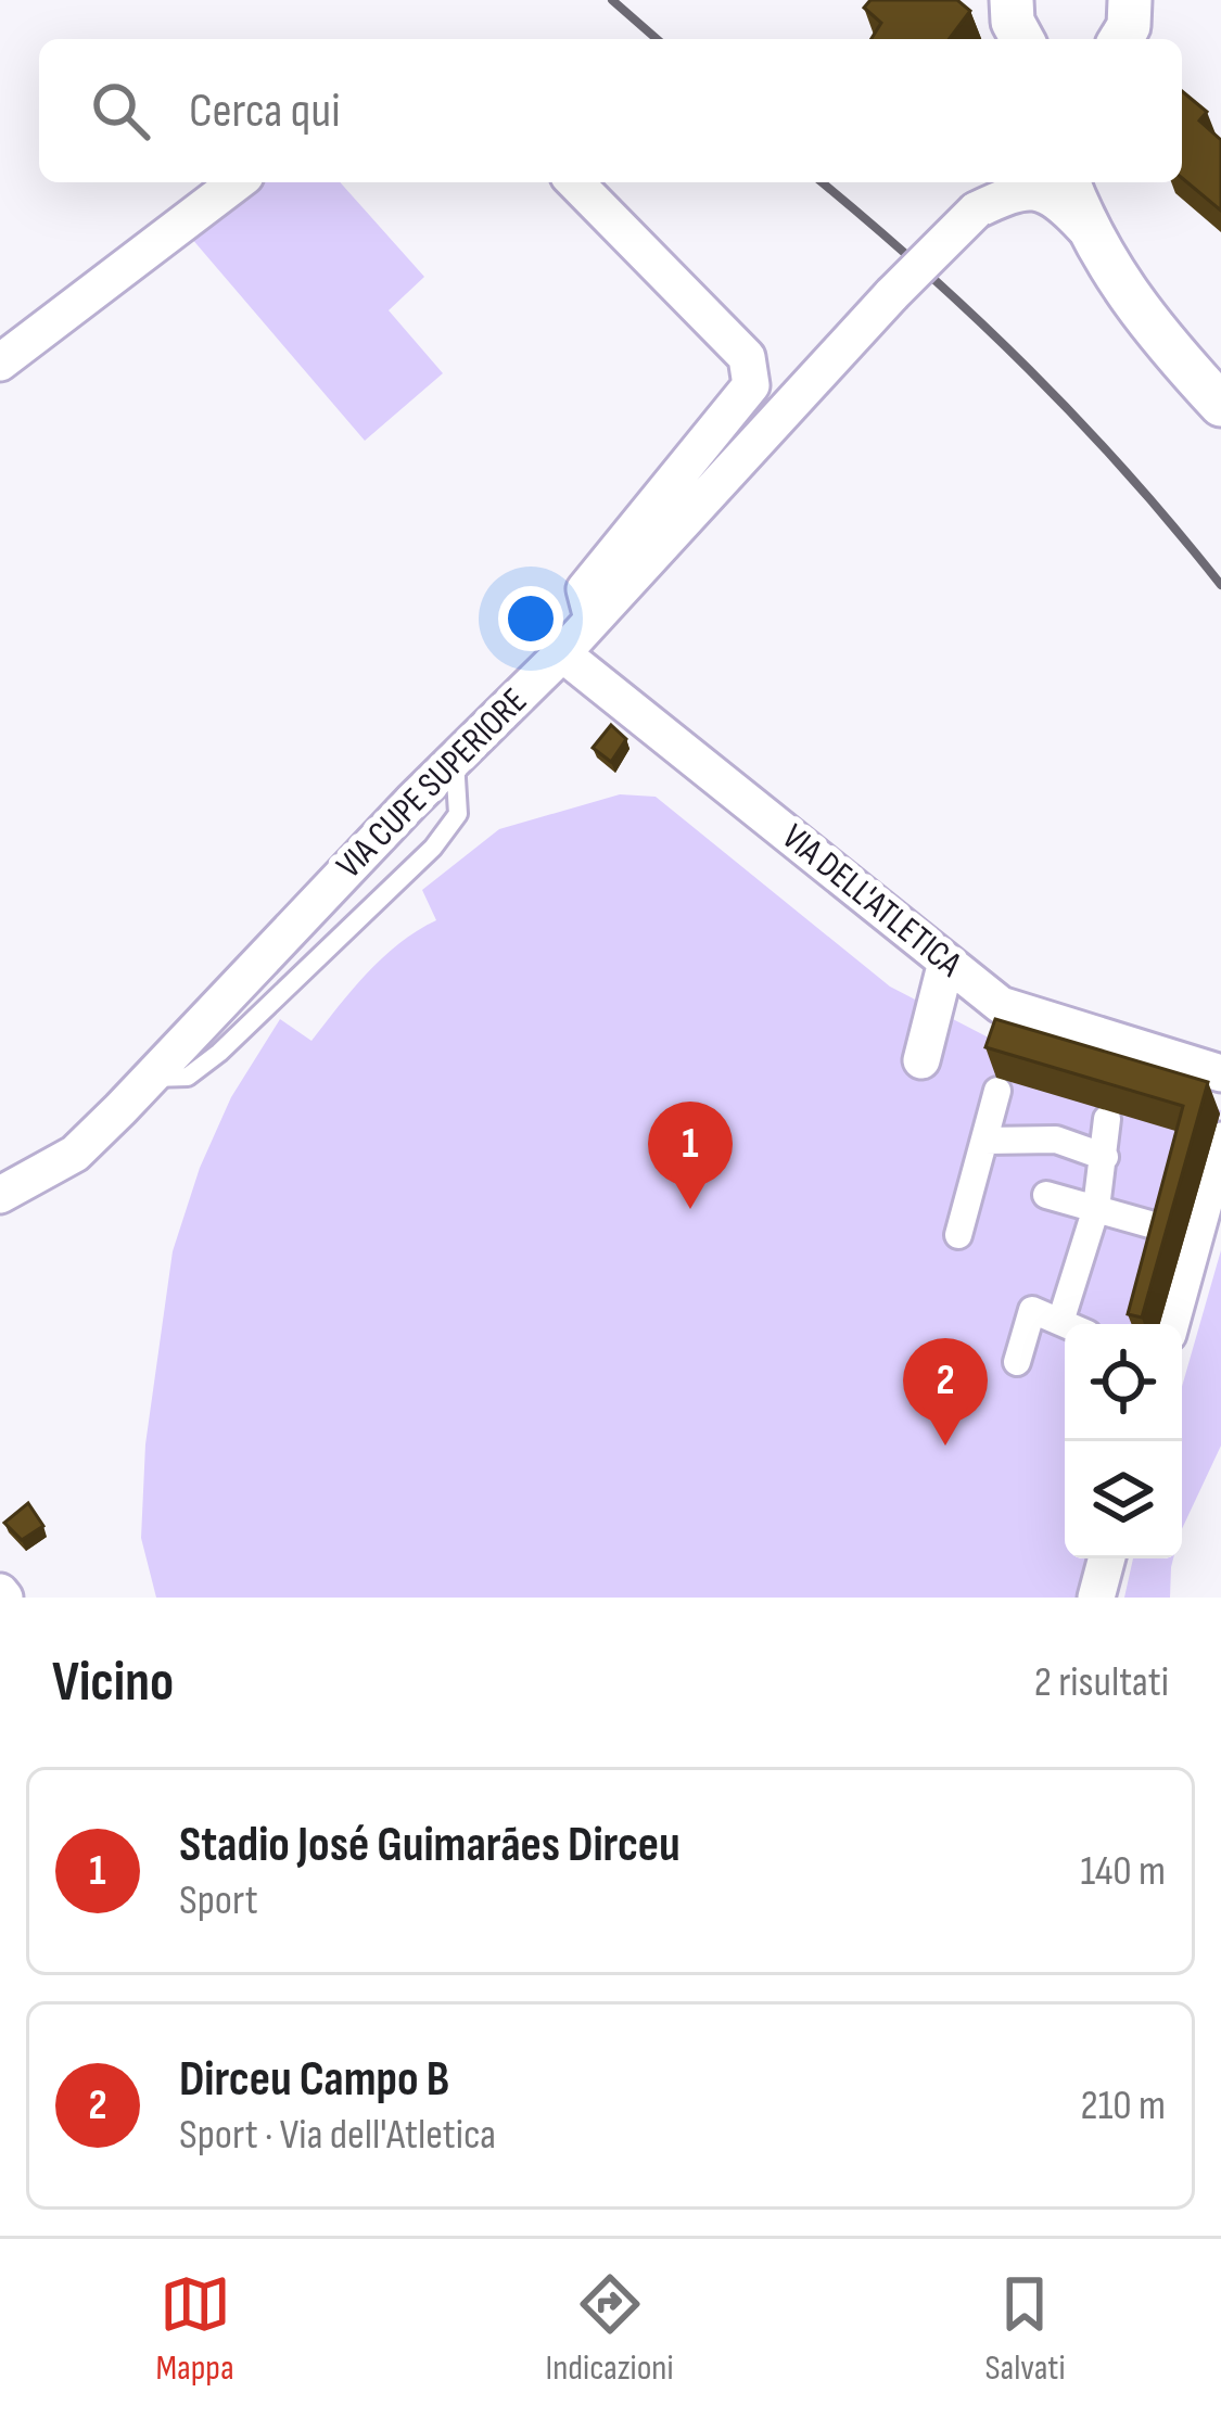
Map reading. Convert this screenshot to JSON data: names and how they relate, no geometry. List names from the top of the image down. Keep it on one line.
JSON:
{"streets":{"street":["VIA CUPE SUPERIORE","VIA DELL'ATLETICA"]},"crossings":[["VIA CUPE SUPERIORE","VIA DELL'ATLETICA"]],"page":{"search":"Cerca qui","pins":["1","2"],"heading":["Vicino","2 risultati"],"list":[{"mark":"1","name":"Stadio José Guimarães Dirceu","note":"Sport","value":"140 m"},{"mark":"2","name":"Dirceu Campo B","note":"Sport · Via dell'Atletica","value":"210 m"}],"nav":["Mappa","Indicazioni","Salvati"]}}
